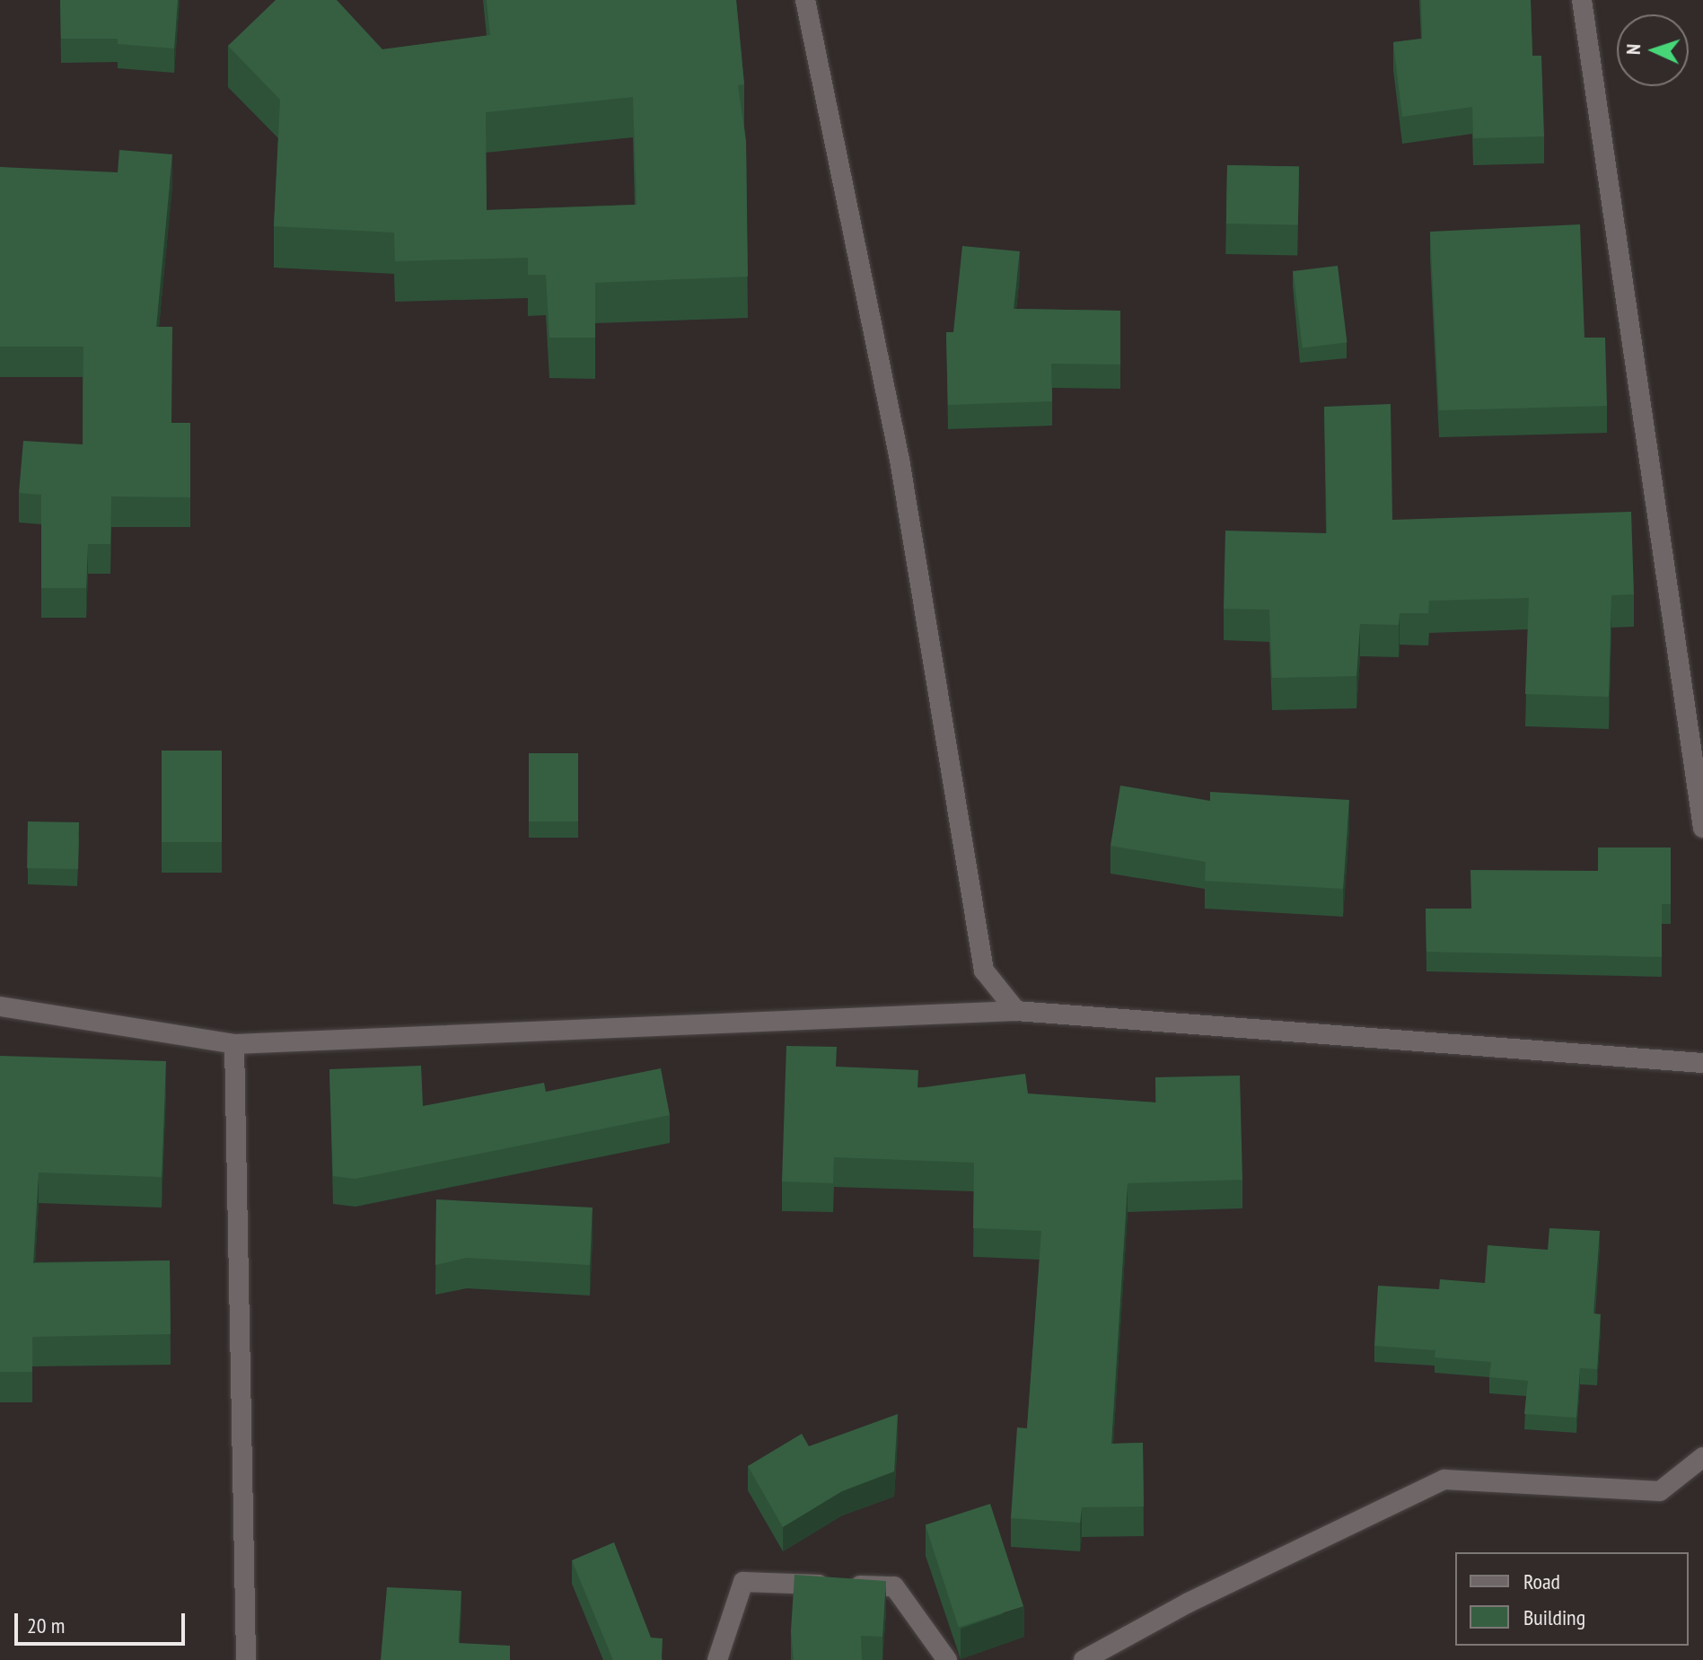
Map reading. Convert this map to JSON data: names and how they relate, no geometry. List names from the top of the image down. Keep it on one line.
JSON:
{"legend":["Road","Building"],"scale_bar":"20 m","north":"left"}
